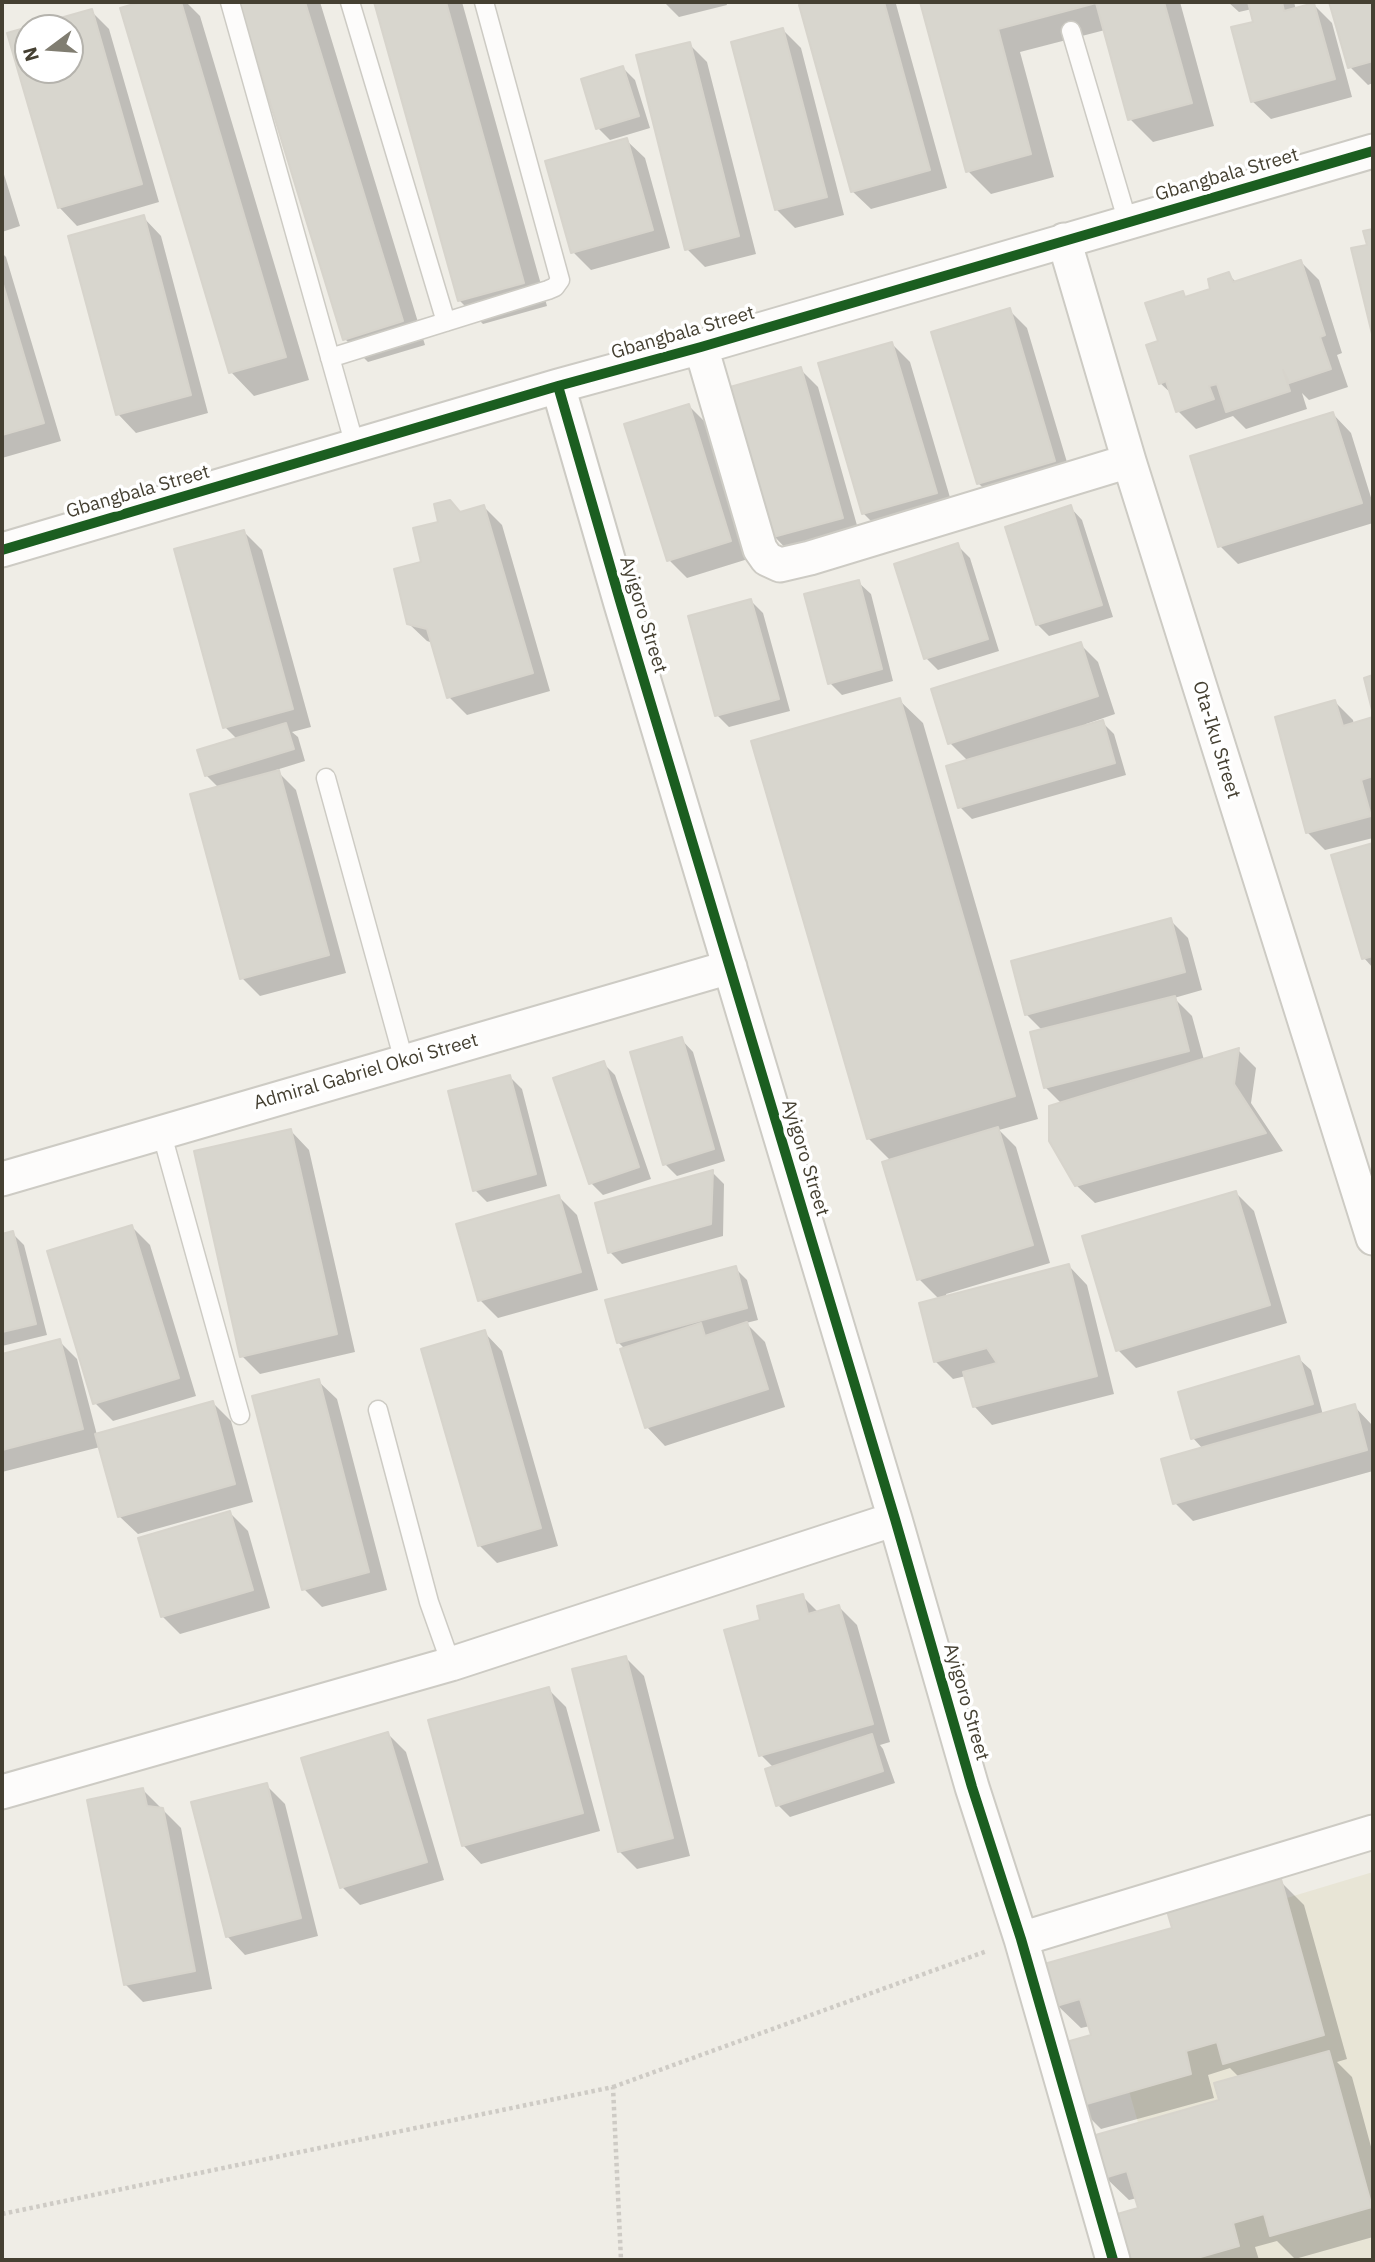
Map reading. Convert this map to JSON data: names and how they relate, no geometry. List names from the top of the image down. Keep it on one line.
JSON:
{"streets":{"street":["Gbangbala Street","Ayigoro Street","Ota-Iku Street","Admiral Gabriel Okoi Street"]},"crossings":[["Gbangbala Street","Ayigoro Street"],["Gbangbala Street","Ota-Iku Street"],["Ayigoro Street","Admiral Gabriel Okoi Street"]],"north":"left"}
